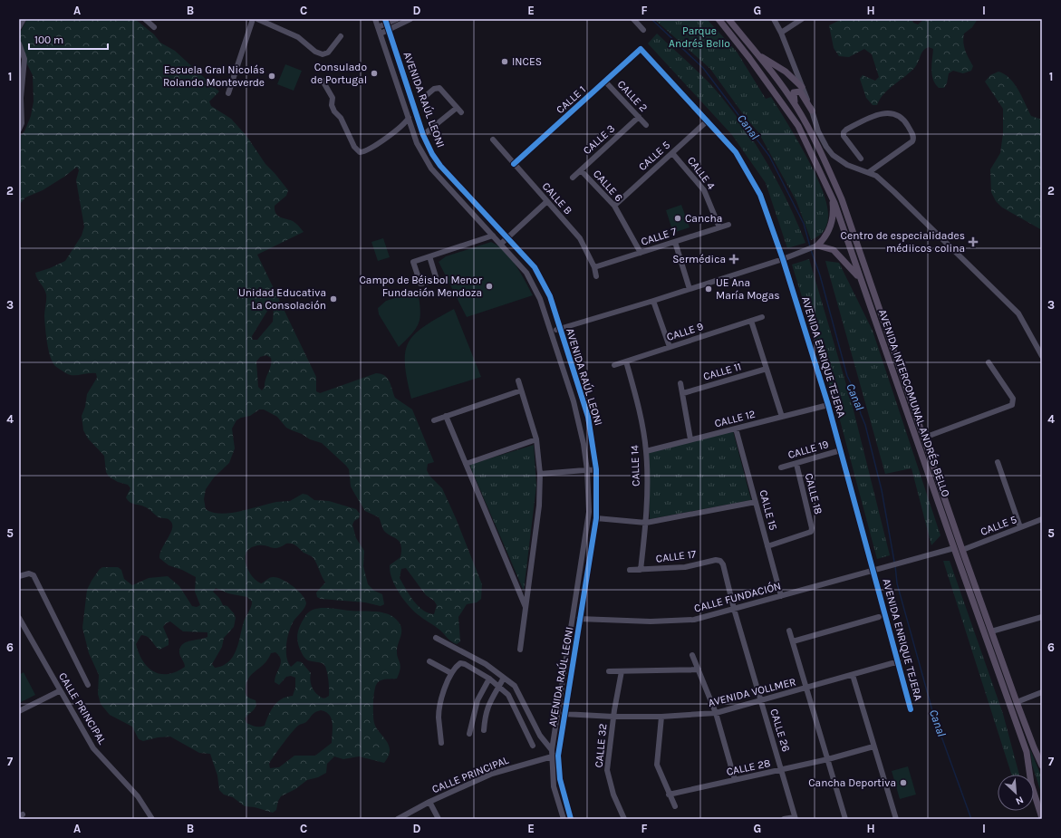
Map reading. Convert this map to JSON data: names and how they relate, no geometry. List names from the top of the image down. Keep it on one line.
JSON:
{"streets":{"main road":["AVENIDA INTERCOMUNAL ANDRÉS BELLO"],"street":["CALLE 2","AVENIDA RAÚL LEONI","CALLE 1","CALLE 3","CALLE 5","CALLE 4","CALLE 6","CALLE B","CALLE 7","CALLE 9","AVENIDA ENRIQUE TEJERA","CALLE 11","CALLE 12","CALLE 19","CALLE 14","CALLE 18","CALLE 15","CALLE 17","CALLE FUNDACIÓN","AVENIDA VOLLMER","CALLE PRINCIPAL","CALLE 26","CALLE 32","CALLE 28"]},"crossings":[["CALLE 2","CALLE 1"],["CALLE 2","CALLE 3"],["AVENIDA RAÚL LEONI","CALLE FUNDACIÓN"],["AVENIDA RAÚL LEONI","AVENIDA VOLLMER"],["AVENIDA RAÚL LEONI","CALLE PRINCIPAL"],["CALLE 1","CALLE B"],["CALLE 1","AVENIDA ENRIQUE TEJERA"],["CALLE 3","CALLE 6"],["CALLE 5","CALLE 4"],["CALLE 5","CALLE 6"],["CALLE 5","AVENIDA ENRIQUE TEJERA"],["CALLE 5","AVENIDA INTERCOMUNAL ANDRÉS BELLO"],["CALLE 4","CALLE 7"],["CALLE 6","CALLE 7"],["CALLE B","CALLE 7"],["CALLE 9","CALLE 14"],["AVENIDA ENRIQUE TEJERA","CALLE 12"],["AVENIDA ENRIQUE TEJERA","CALLE 19"],["AVENIDA ENRIQUE TEJERA","CALLE FUNDACIÓN"],["AVENIDA ENRIQUE TEJERA","AVENIDA VOLLMER"],["AVENIDA INTERCOMUNAL ANDRÉS BELLO","CALLE FUNDACIÓN"],["CALLE 12","CALLE 14"],["CALLE 12","CALLE 15"],["CALLE 19","CALLE 18"],["CALLE 14","CALLE 17"],["CALLE 18","CALLE 15"],["CALLE 15","CALLE FUNDACIÓN"],["CALLE 17","CALLE 26"],["CALLE FUNDACIÓN","CALLE 26"],["AVENIDA VOLLMER","CALLE 26"],["AVENIDA VOLLMER","CALLE 32"],["CALLE 26","CALLE 28"]],"water":["Canal"],"parks":["Parque Andrés Bello"],"places":{"other":["INCES","Consulado de Portugal","Escuela Gral Nicolás Rolando Monteverde","Cancha","Campo de Béisbol Menor Fundación Mendoza","UE Ana María Mogas","Unidad Educativa La Consolación","Cancha Deportiva"],"health":["Centro de especialidades médiicos colina","Sermédica"]},"scale_bar":"100 m","north":"bottom right","grid":{"columns":["A","B","C","D","E","F","G","H","I"],"rows":["1","2","3","4","5","6","7"]}}
